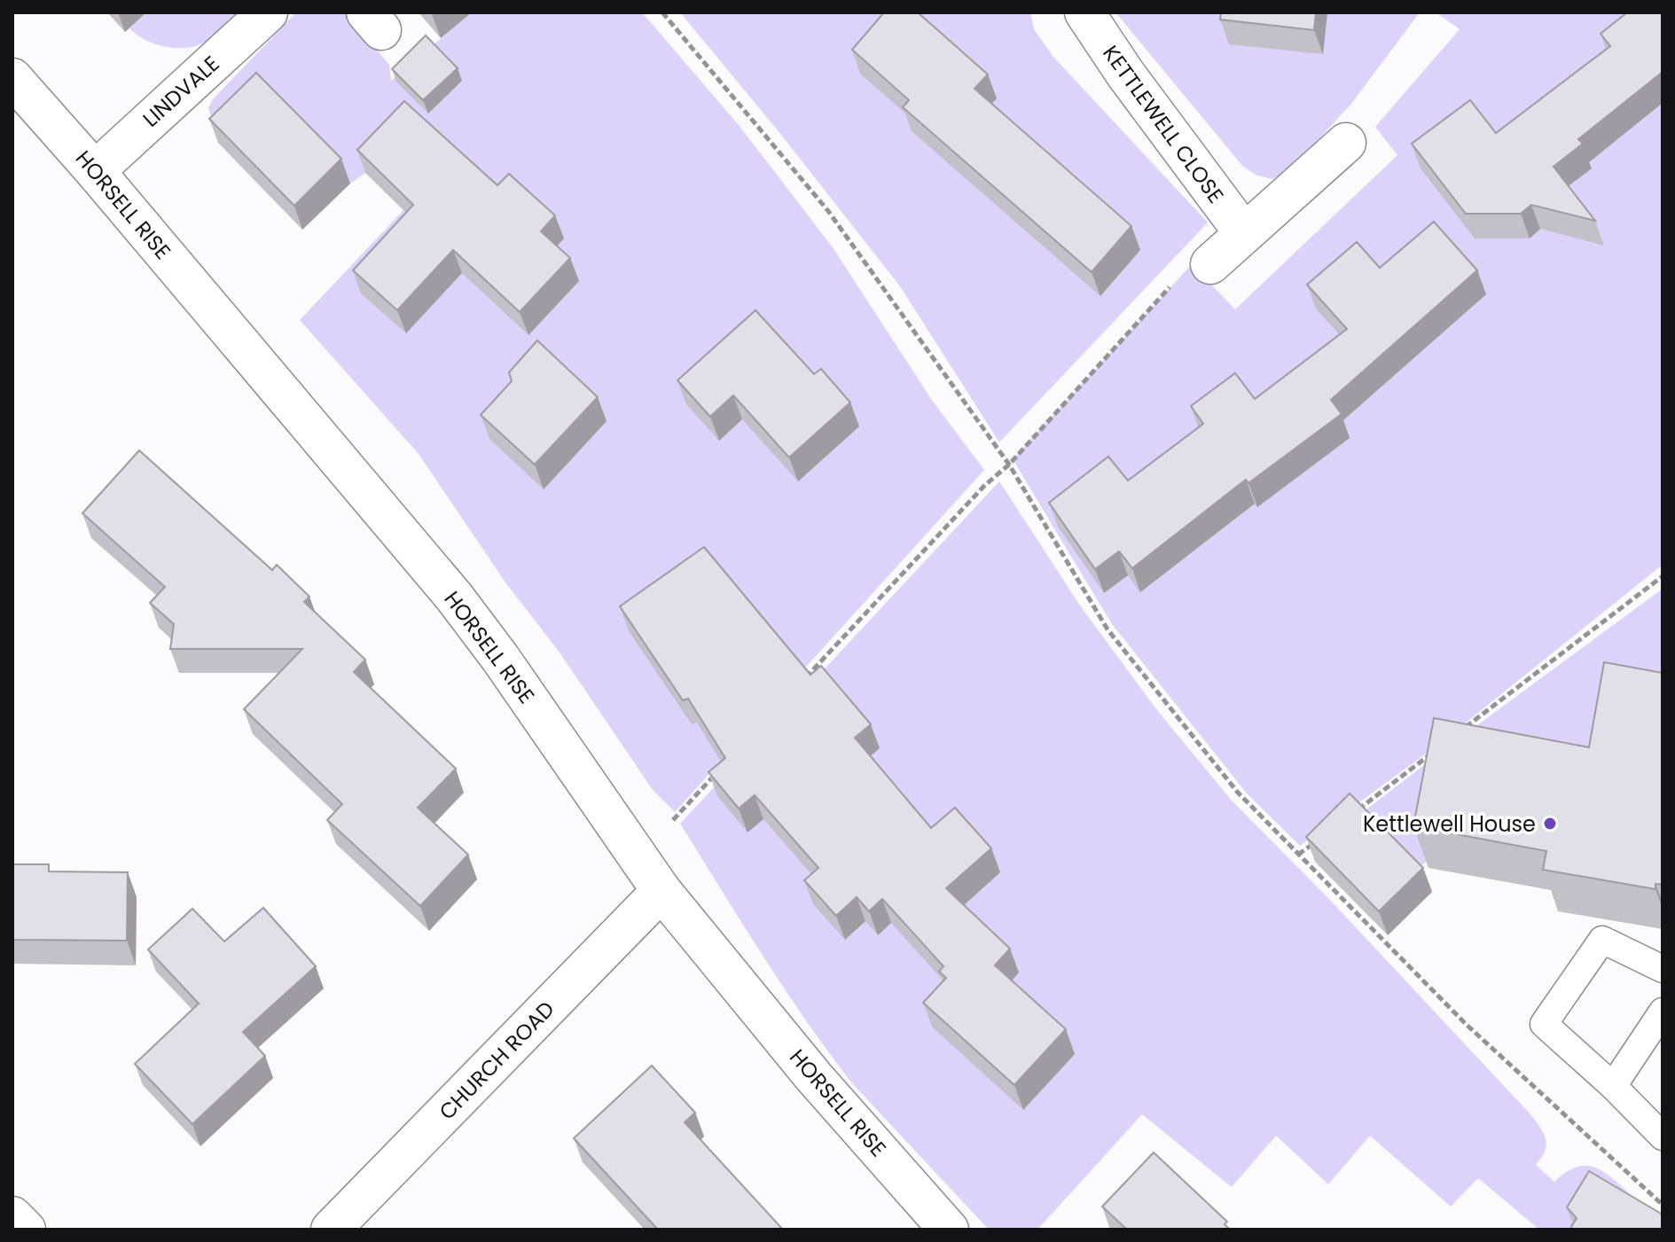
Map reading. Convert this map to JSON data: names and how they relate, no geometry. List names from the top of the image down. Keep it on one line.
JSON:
{"streets":{"street":["LINDVALE","KETTLEWELL CLOSE","HORSELL RISE","CHURCH ROAD"]},"crossings":[["LINDVALE","HORSELL RISE"],["HORSELL RISE","CHURCH ROAD"]],"places":["Kettlewell House"]}
